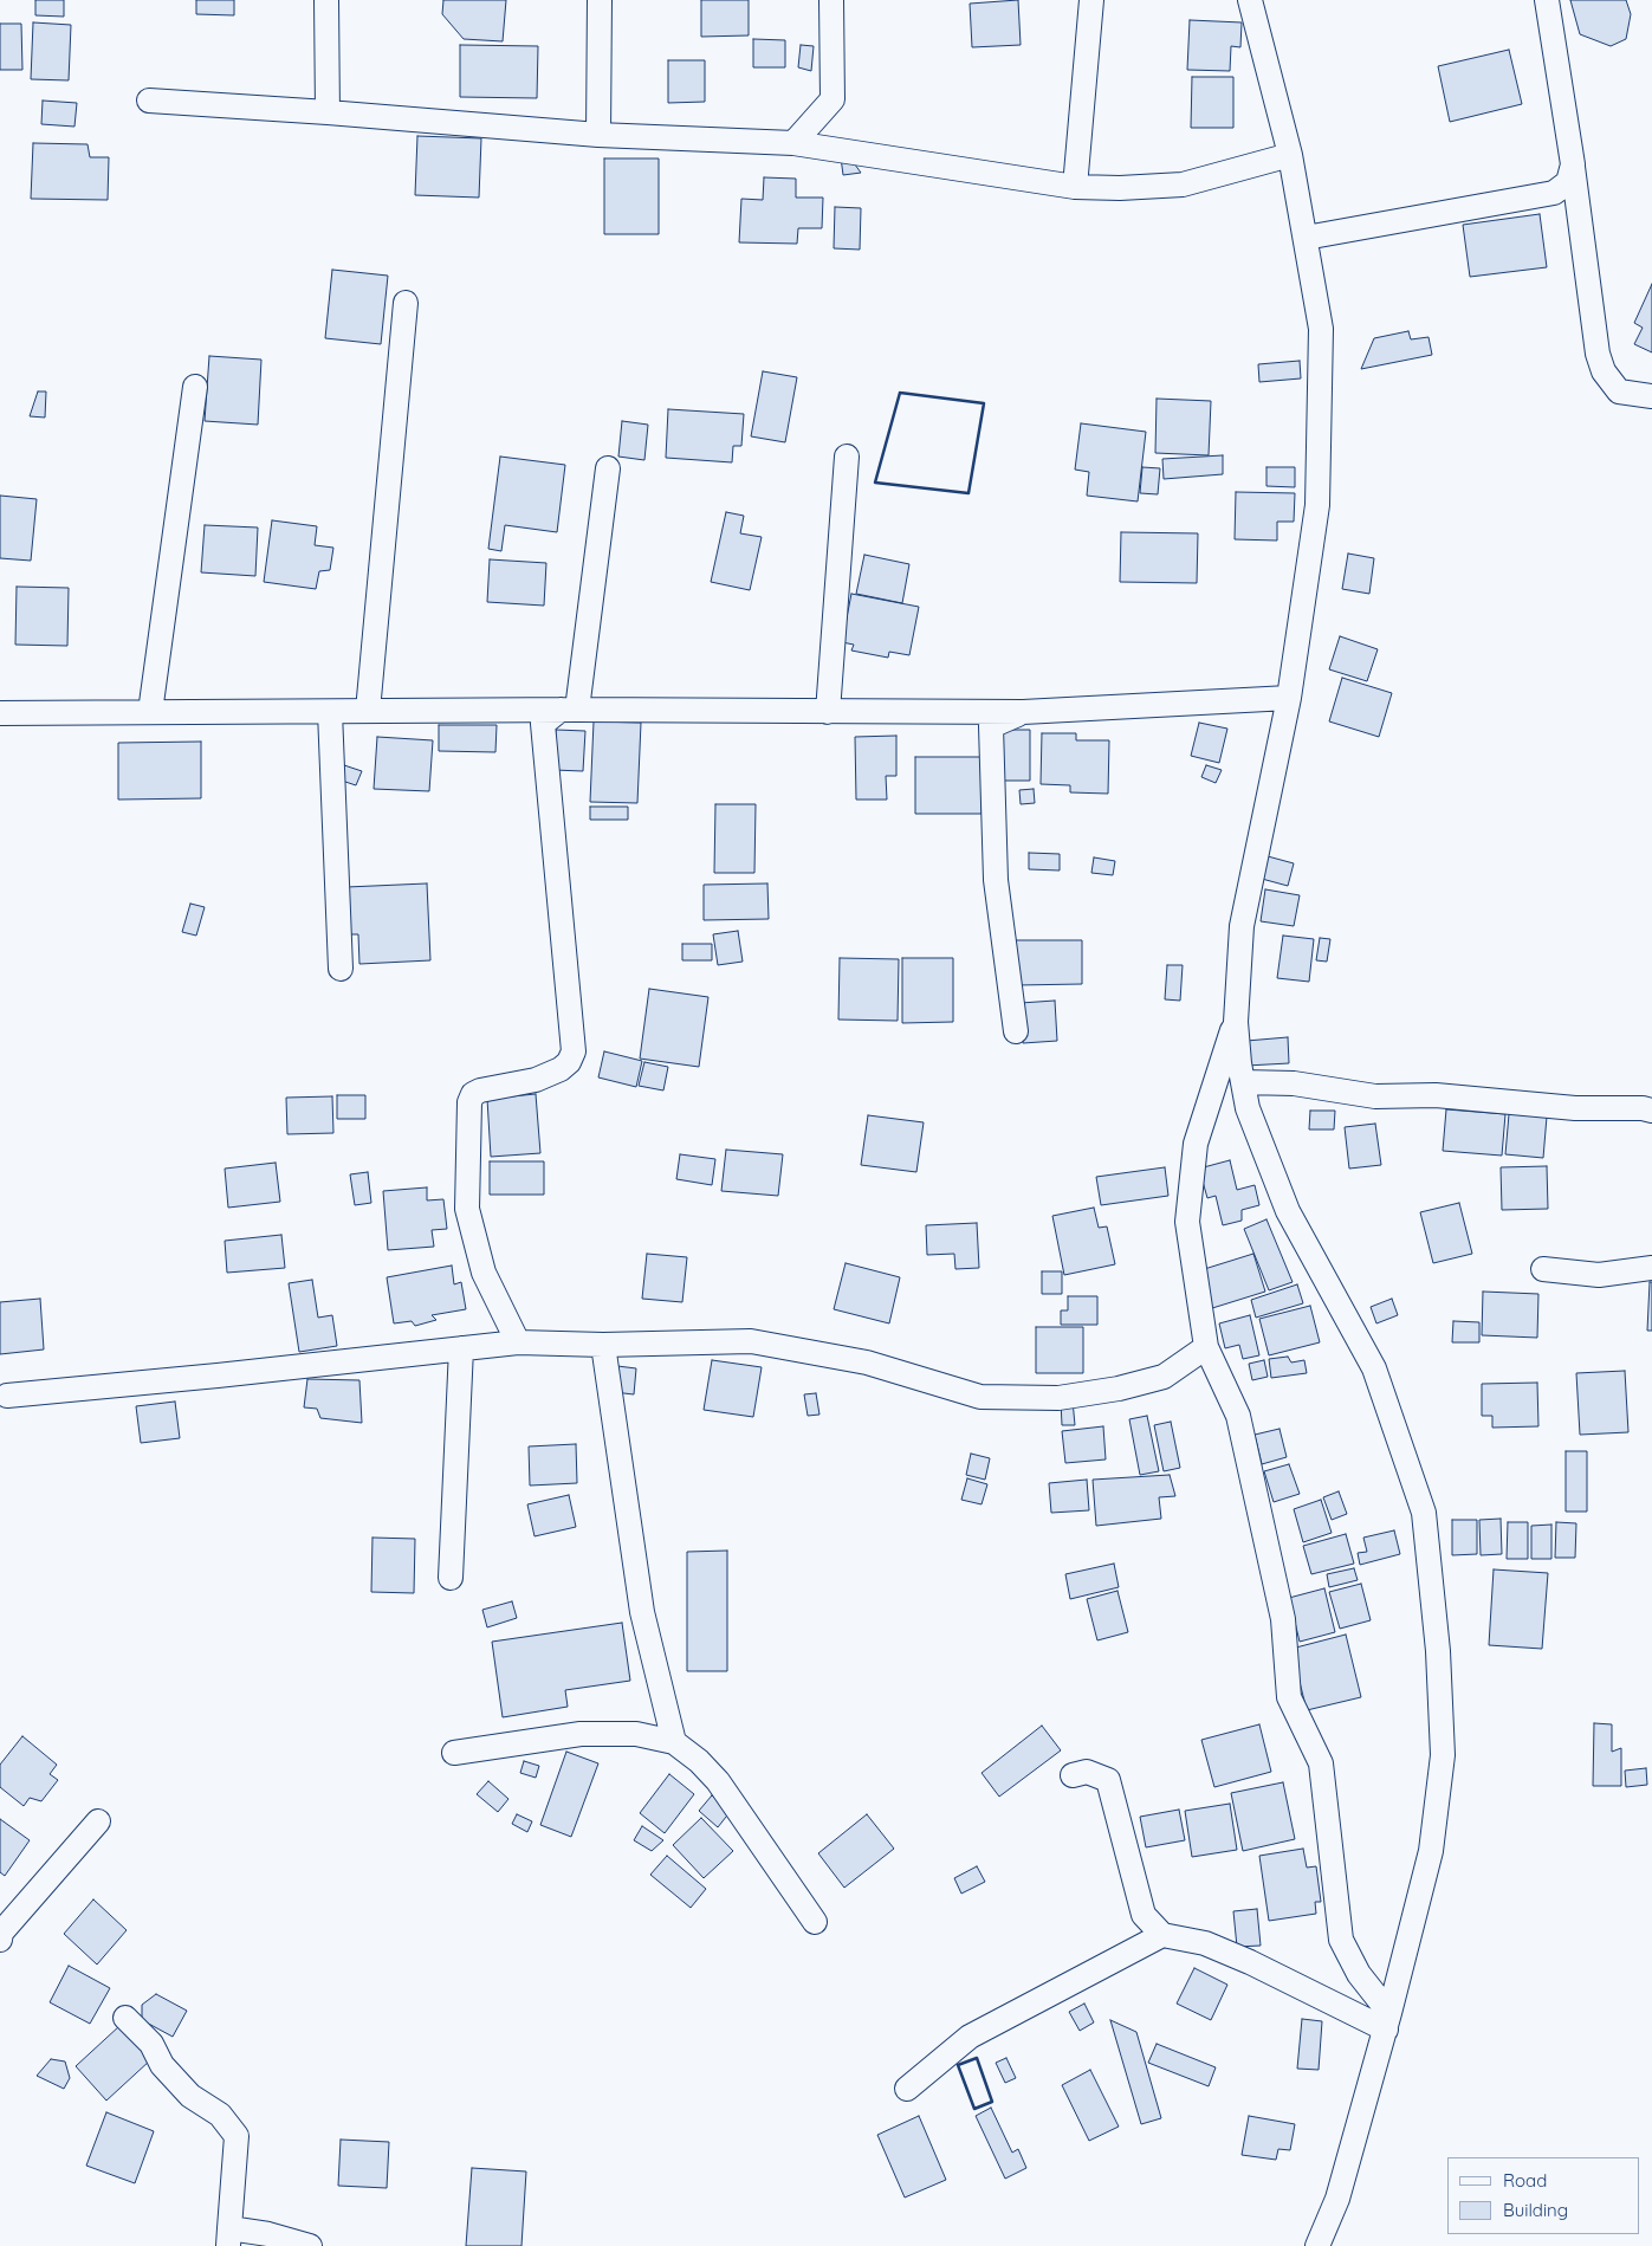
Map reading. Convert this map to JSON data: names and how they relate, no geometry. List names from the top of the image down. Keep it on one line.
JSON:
{"legend":["Road","Building"]}
